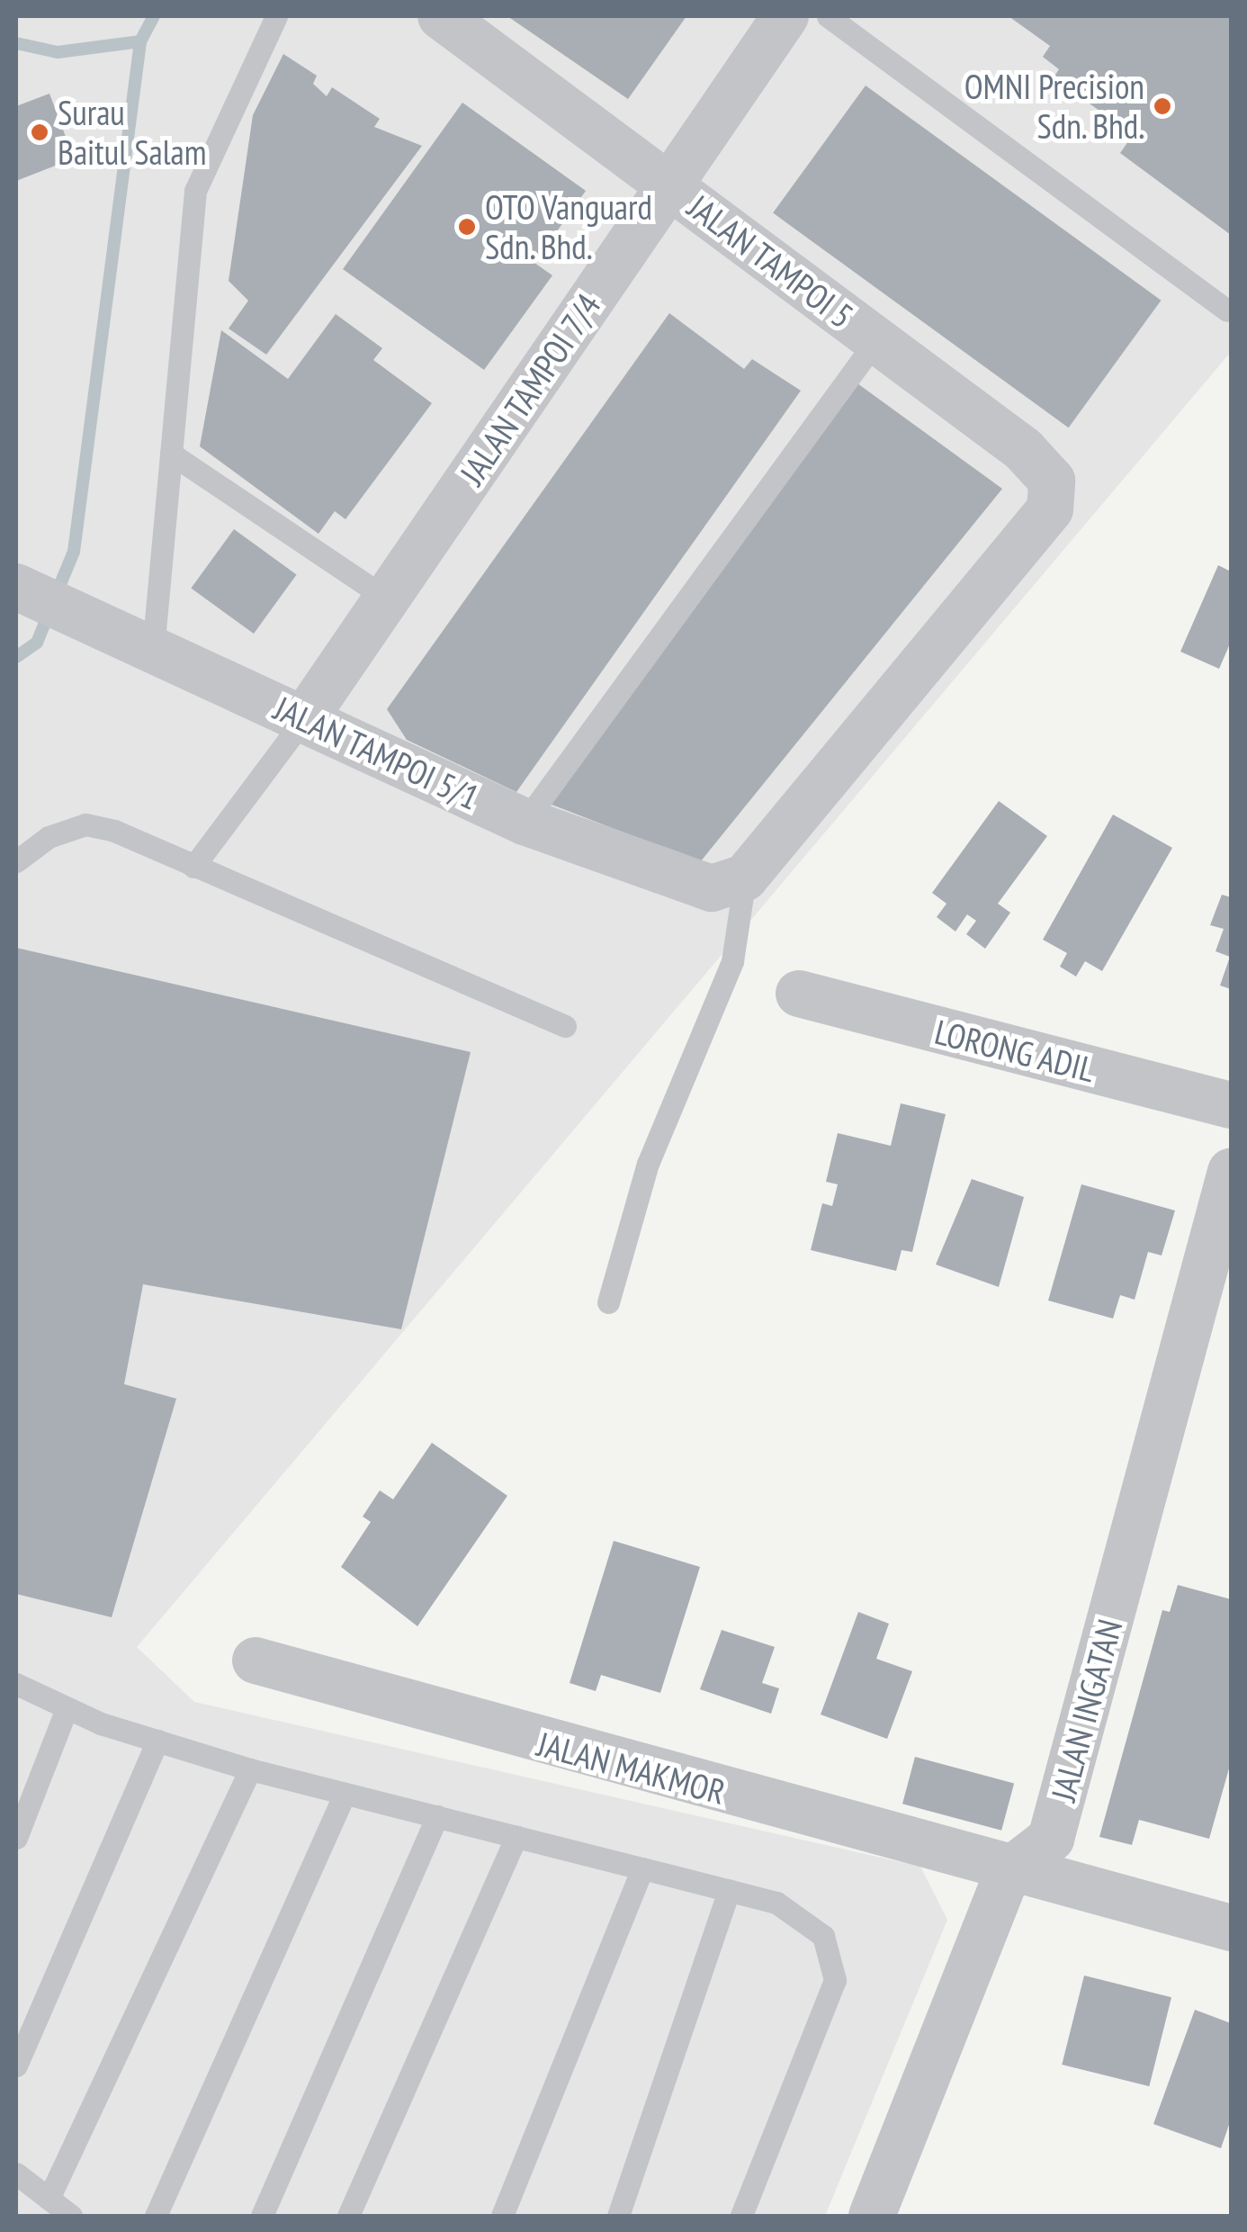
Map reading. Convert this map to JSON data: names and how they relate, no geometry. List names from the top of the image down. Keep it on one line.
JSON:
{"streets":{"street":["JALAN TAMPOI 5","JALAN TAMPOI 7/4","JALAN TAMPOI 5/1","LORONG ADIL","JALAN INGATAN","JALAN MAKMOR"]},"crossings":[["JALAN TAMPOI 5","JALAN TAMPOI 7/4"],["JALAN TAMPOI 5","JALAN TAMPOI 5/1"],["JALAN TAMPOI 7/4","JALAN TAMPOI 5/1"],["JALAN INGATAN","JALAN MAKMOR"]],"places":["OMNI Precision Sdn. Bhd.","Surau Baitul Salam","OTO Vanguard Sdn. Bhd."]}
